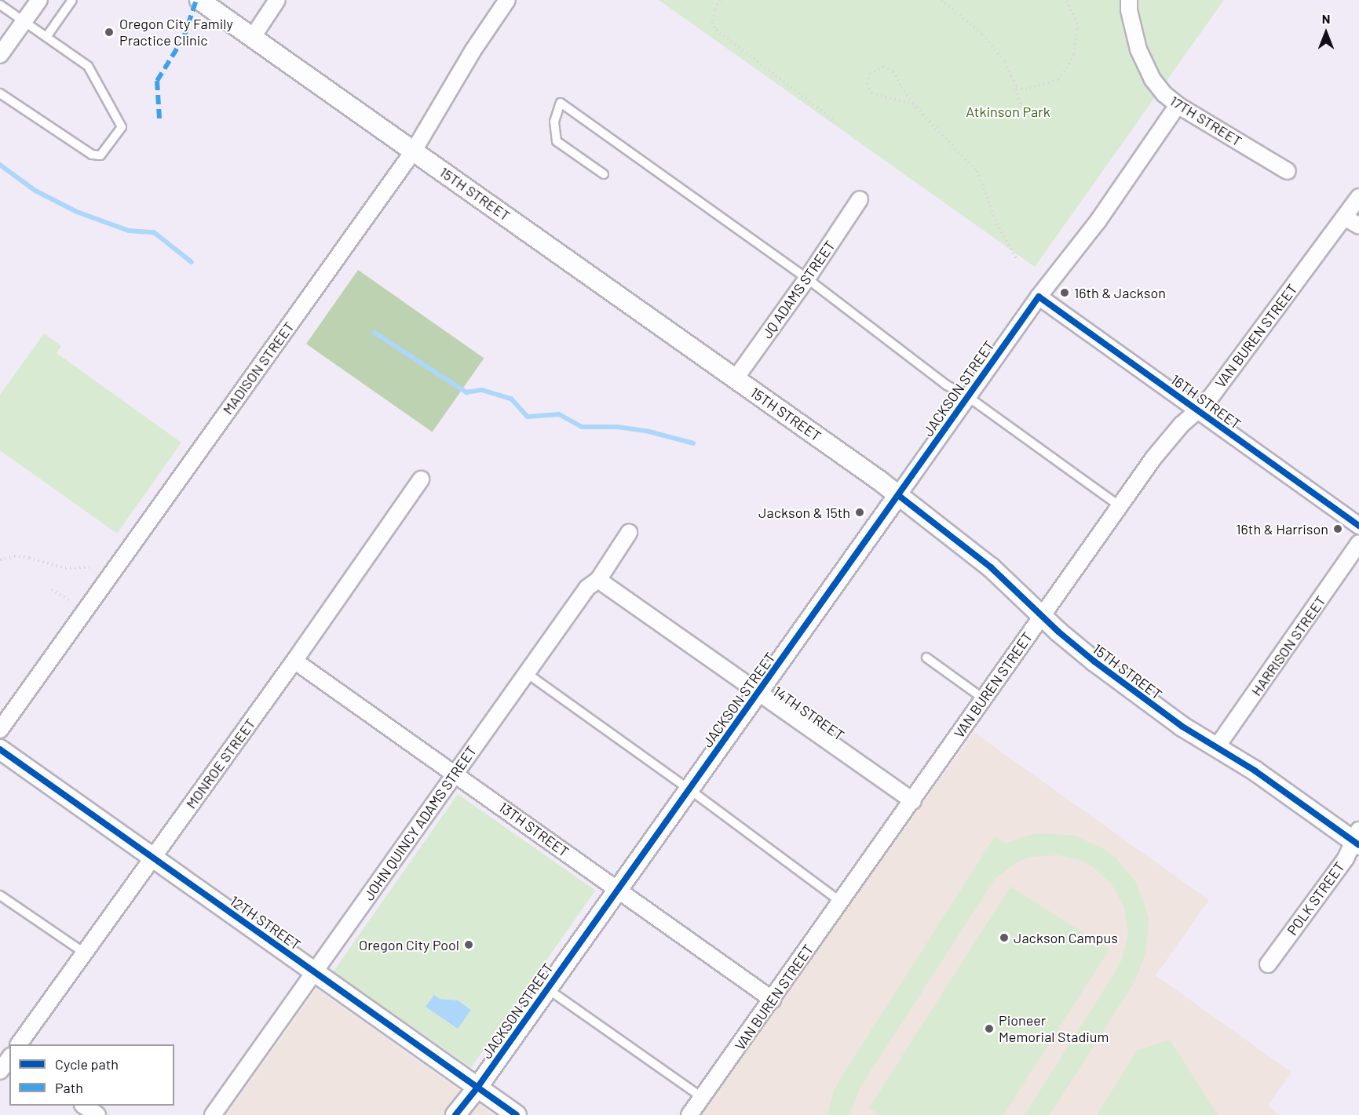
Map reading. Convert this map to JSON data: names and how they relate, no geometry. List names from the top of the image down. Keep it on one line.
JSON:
{"streets":{"street":["17TH STREET","15TH STREET","JQ ADAMS STREET","VAN BUREN STREET","MADISON STREET","JACKSON STREET","16TH STREET","HARRISON STREET","14TH STREET","MONROE STREET","JOHN QUINCY ADAMS STREET","13TH STREET","POLK STREET","12TH STREET"]},"crossings":[["17TH STREET","JACKSON STREET"],["15TH STREET","JQ ADAMS STREET"],["15TH STREET","VAN BUREN STREET"],["15TH STREET","MADISON STREET"],["15TH STREET","JACKSON STREET"],["15TH STREET","HARRISON STREET"],["15TH STREET","POLK STREET"],["VAN BUREN STREET","16TH STREET"],["VAN BUREN STREET","14TH STREET"],["VAN BUREN STREET","13TH STREET"],["JACKSON STREET","16TH STREET"],["JACKSON STREET","14TH STREET"],["JACKSON STREET","13TH STREET"],["JACKSON STREET","12TH STREET"],["14TH STREET","JOHN QUINCY ADAMS STREET"],["MONROE STREET","13TH STREET"],["MONROE STREET","12TH STREET"],["JOHN QUINCY ADAMS STREET","13TH STREET"],["JOHN QUINCY ADAMS STREET","12TH STREET"]],"parks":["Atkinson Park"],"places":["Oregon City Family Practice Clinic","16th & Jackson","Jackson & 15th","16th & Harrison","Jackson Campus","Oregon City Pool","Pioneer Memorial Stadium"],"legend":["Cycle path","Path"],"north":"top"}
